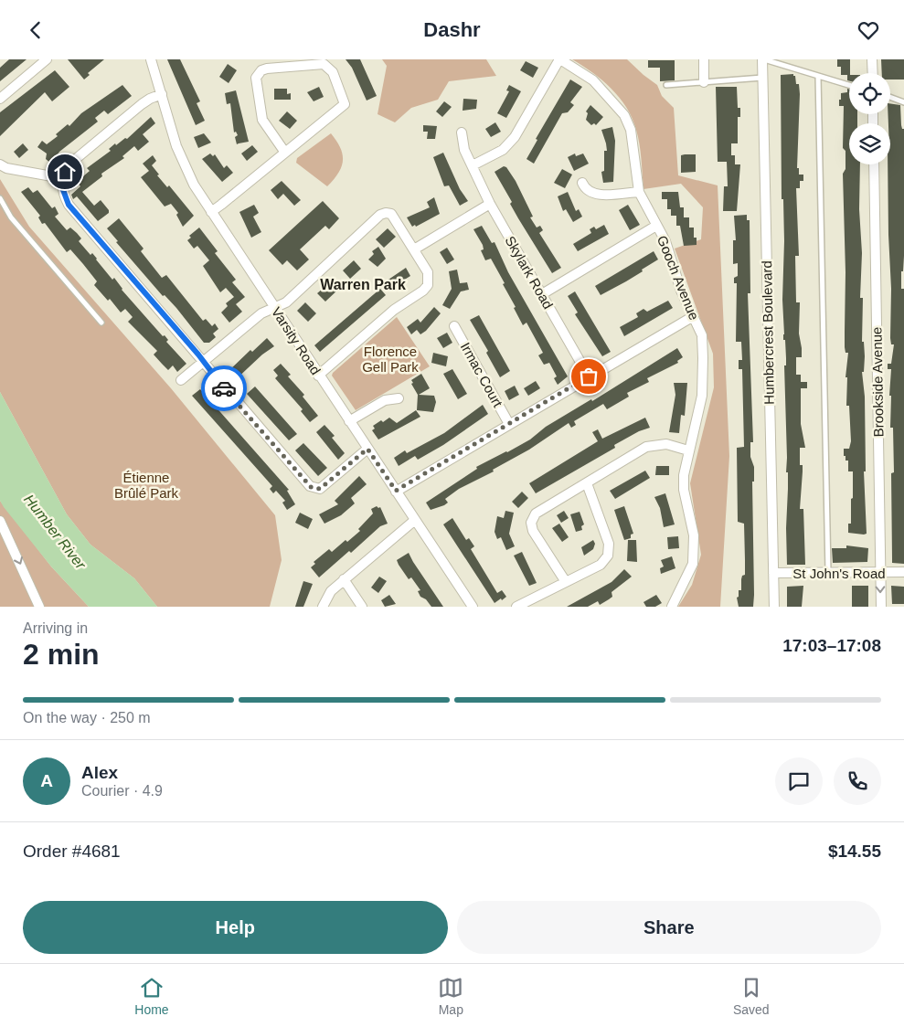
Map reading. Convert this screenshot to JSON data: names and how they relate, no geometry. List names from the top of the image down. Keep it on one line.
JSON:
{"streets":{"street":["Skylark Road","Gooch Avenue","Humbercrest Boulevard","Varsity Road","Irmac Court","Brookside Avenue","St John's Road"]},"crossings":[["Humbercrest Boulevard","St John's Road"],["Brookside Avenue","St John's Road"]],"districts":["Warren Park"],"water":["Humber River"],"parks":["Florence Gell Park","Étienne Brûlé Park"],"page":{"header":"Dashr","heading":["2 min","Arriving in","17:03–17:08"],"panel":["Alex","Courier · 4.9","Order #4681","$14.55"],"bar":"On the way · 250 m","round":"A","buttons":["Help","Share"],"tabs":["Home","Map","Saved"]}}
